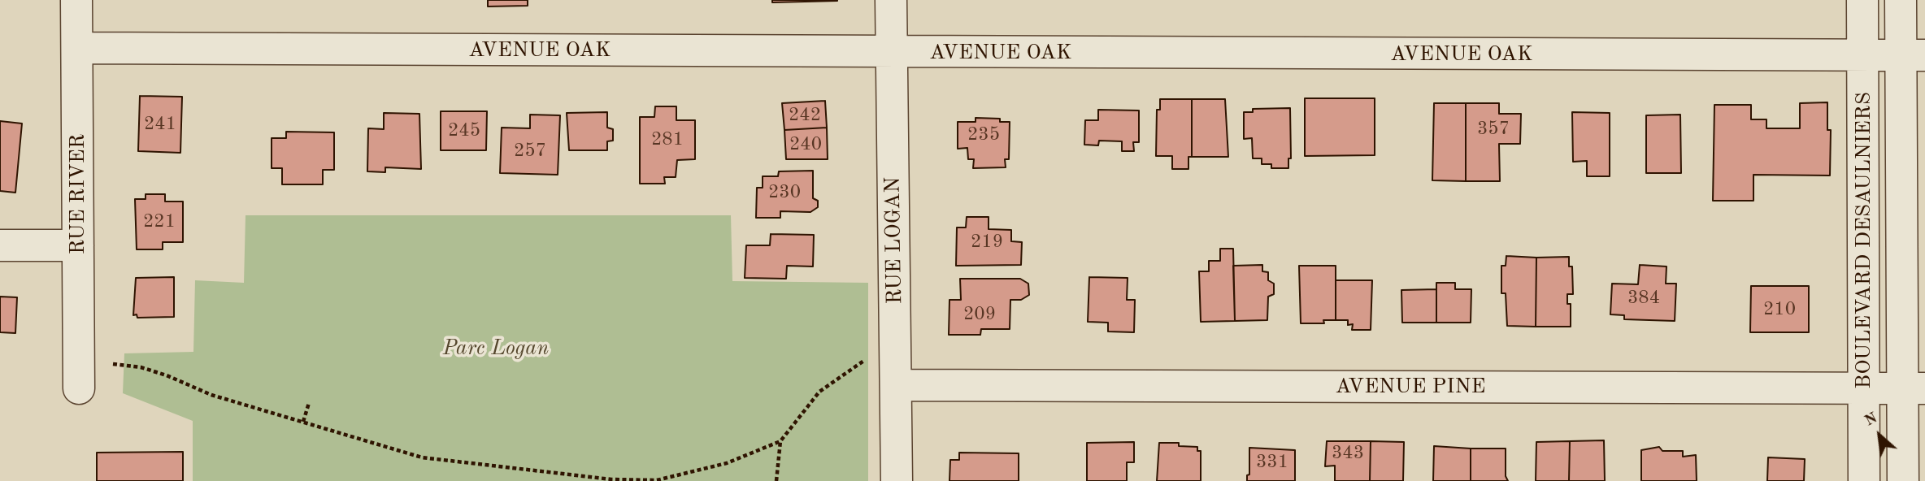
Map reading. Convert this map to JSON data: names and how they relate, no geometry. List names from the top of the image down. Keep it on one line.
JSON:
{"streets":{"street":["AVENUE OAK","RUE RIVER","RUE LOGAN","BOULEVARD DESAULNIERS","AVENUE PINE"]},"crossings":[["AVENUE OAK","RUE RIVER"],["AVENUE OAK","RUE LOGAN"],["AVENUE OAK","BOULEVARD DESAULNIERS"],["RUE LOGAN","AVENUE PINE"],["BOULEVARD DESAULNIERS","AVENUE PINE"]],"parks":["Parc Logan"],"house_numbers":["242","241","357","245","235","281","240","257","230","221","219","384","210","209","343","331"],"north":"top left"}
